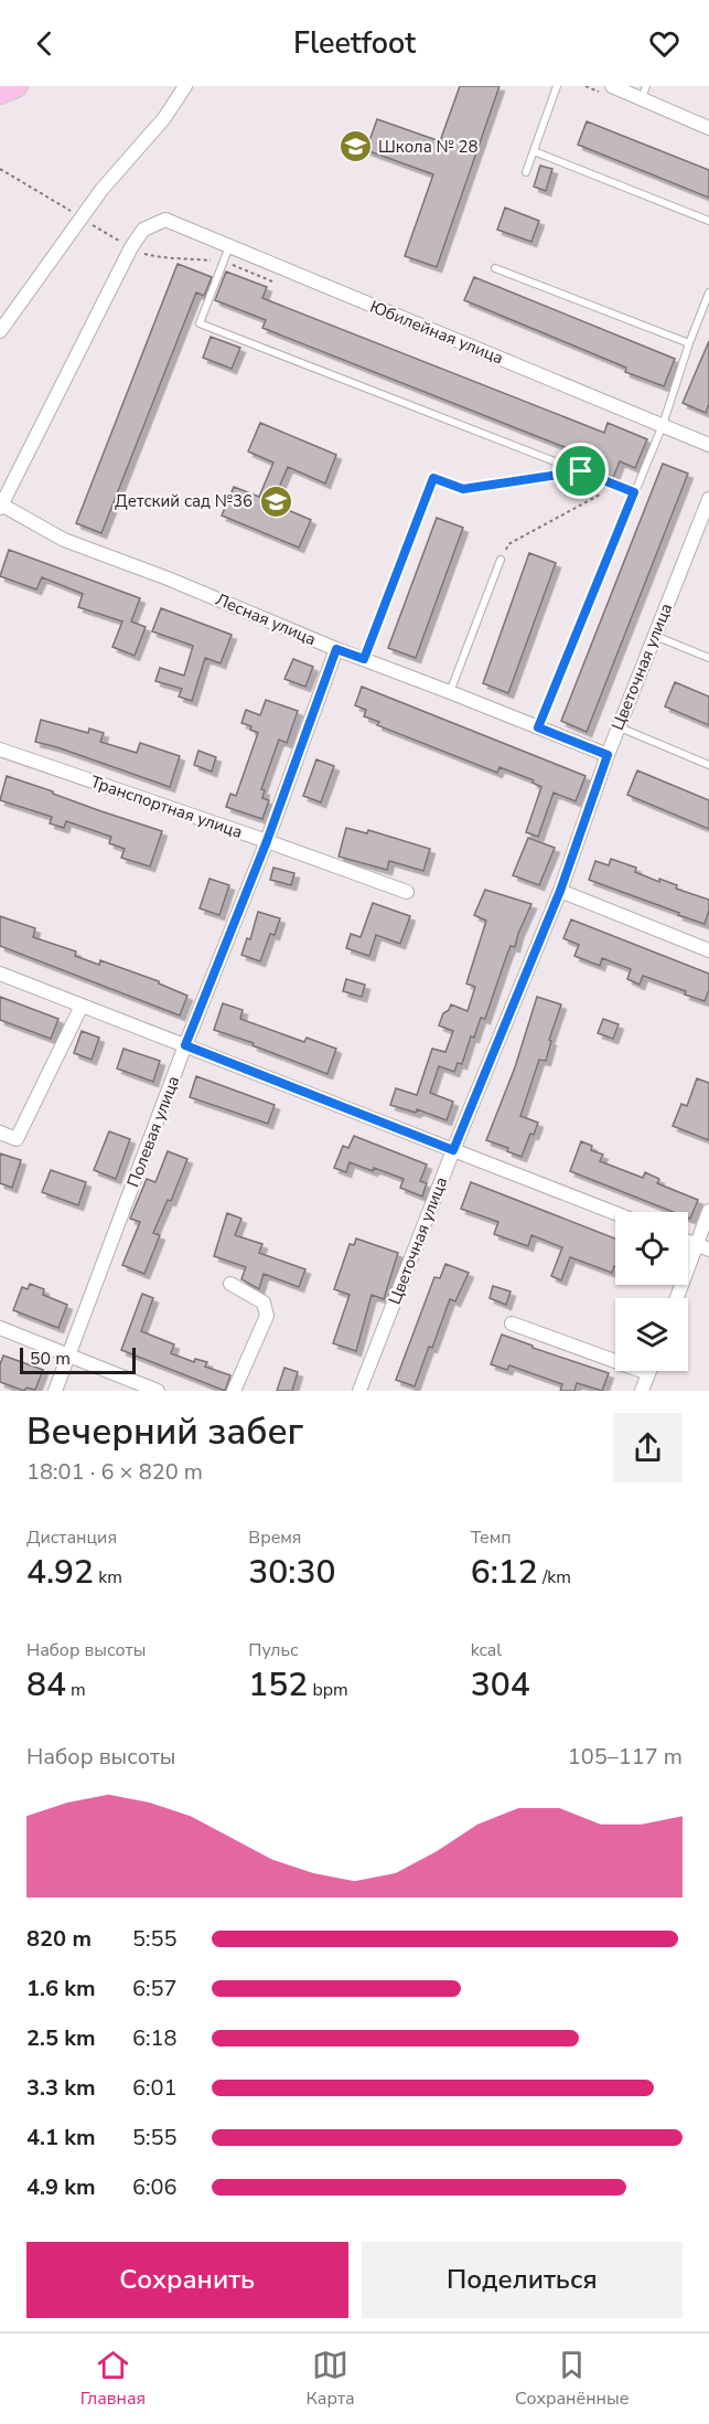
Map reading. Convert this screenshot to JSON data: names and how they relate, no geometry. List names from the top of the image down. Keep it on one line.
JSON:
{"streets":{"street":["Юбилейная улица","Лесная улица","Цветочная улица","Транспортная улица","Полевая улица"]},"crossings":[["Лесная улица","Цветочная улица"],["Лесная улица","Полевая улица"],["Транспортная улица","Полевая улица"]],"places":{"school or university":["Школа № 28","Детский сад №36"]},"scale_bar":"50 m","page":{"header":"Fleetfoot","scale":"50 m","heading":["Вечерний забег","18:01 · 6 × 820 m"],"stats":[["Дистанция","4.92 km"],["Время","30:30"],["Темп","6:12 /km"],["Набор высоты","84 m"],["Пульс","152 bpm"],["kcal","304"]],"chart":["Набор высоты","105–117 m"],"list":[{"name":"820 m","note":"5:55"},{"name":"1.6 km","note":"6:57"},{"name":"2.5 km","note":"6:18"},{"name":"3.3 km","note":"6:01"},{"name":"4.1 km","note":"5:55"},{"name":"4.9 km","note":"6:06"}],"buttons":["Сохранить","Поделиться"],"tabs":["Главная","Карта","Сохранённые"]}}
